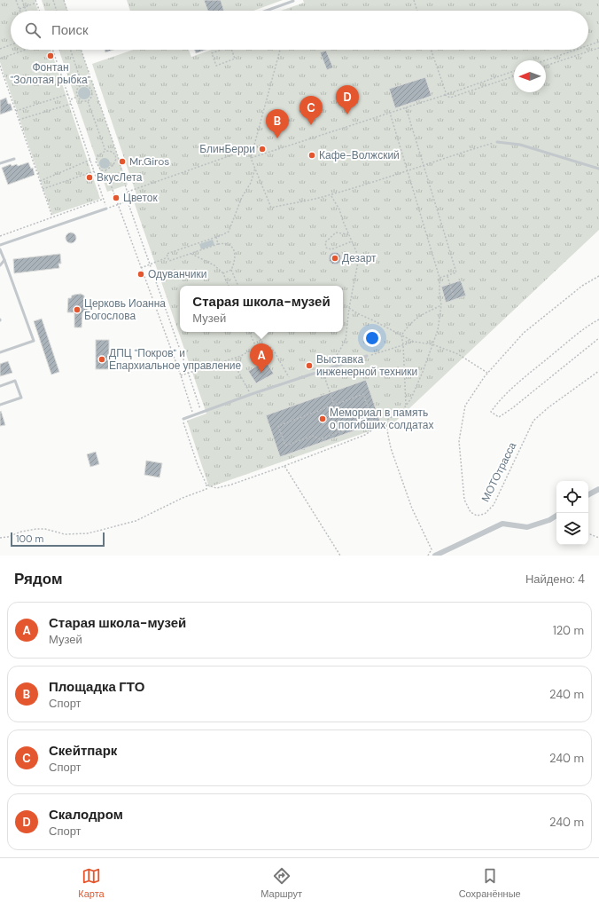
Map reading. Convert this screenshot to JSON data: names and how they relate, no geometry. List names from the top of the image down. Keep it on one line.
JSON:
{"streets":{"path":["МОТОтрасса"]},"places":["Фонтан \"Золотая рыбка\"","БлинБерри","Кафе-Волжский","Mr.Giros","ВкусЛета","Цветок","Дезарт","Одуванчики","Церковь Иоанна Богослова","ДПЦ \"Покров\" и Епархиальное управление","Выставка инженерной техники","Мемориал в память о погибших солдатах"],"scale_bar":"100 m","north":"left","page":{"search":"Поиск","pins":["D","C","B","A"],"popup":["Старая школа-музей","Музей"],"scale":"100 m","heading":["Рядом","Найдено: 4"],"list":[{"mark":"A","name":"Старая школа-музей","note":"Музей","value":"120 m"},{"mark":"B","name":"Площадка ГТО","note":"Спорт","value":"240 m"},{"mark":"C","name":"Скейтпарк","note":"Спорт","value":"240 m"},{"mark":"D","name":"Скалодром","note":"Спорт","value":"240 m"}],"nav":["Карта","Маршрут","Сохранённые"]}}
